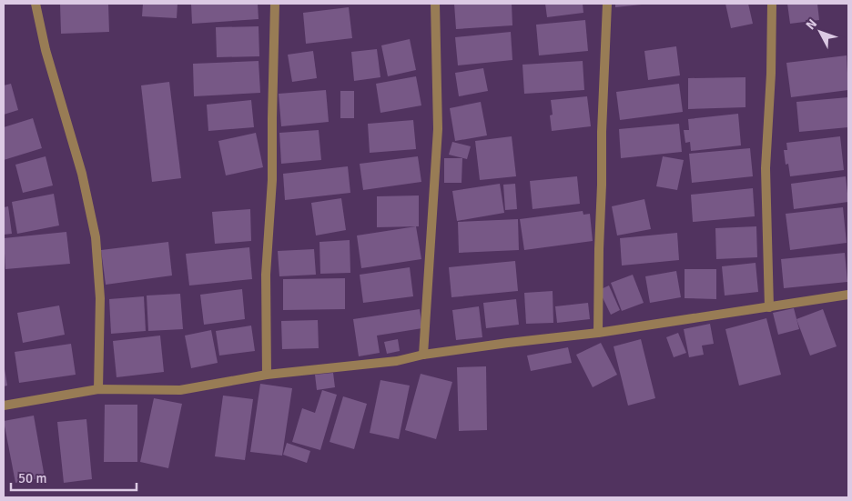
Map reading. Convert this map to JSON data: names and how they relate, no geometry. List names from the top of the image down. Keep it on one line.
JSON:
{"scale_bar":"50 m","north":"top left"}
